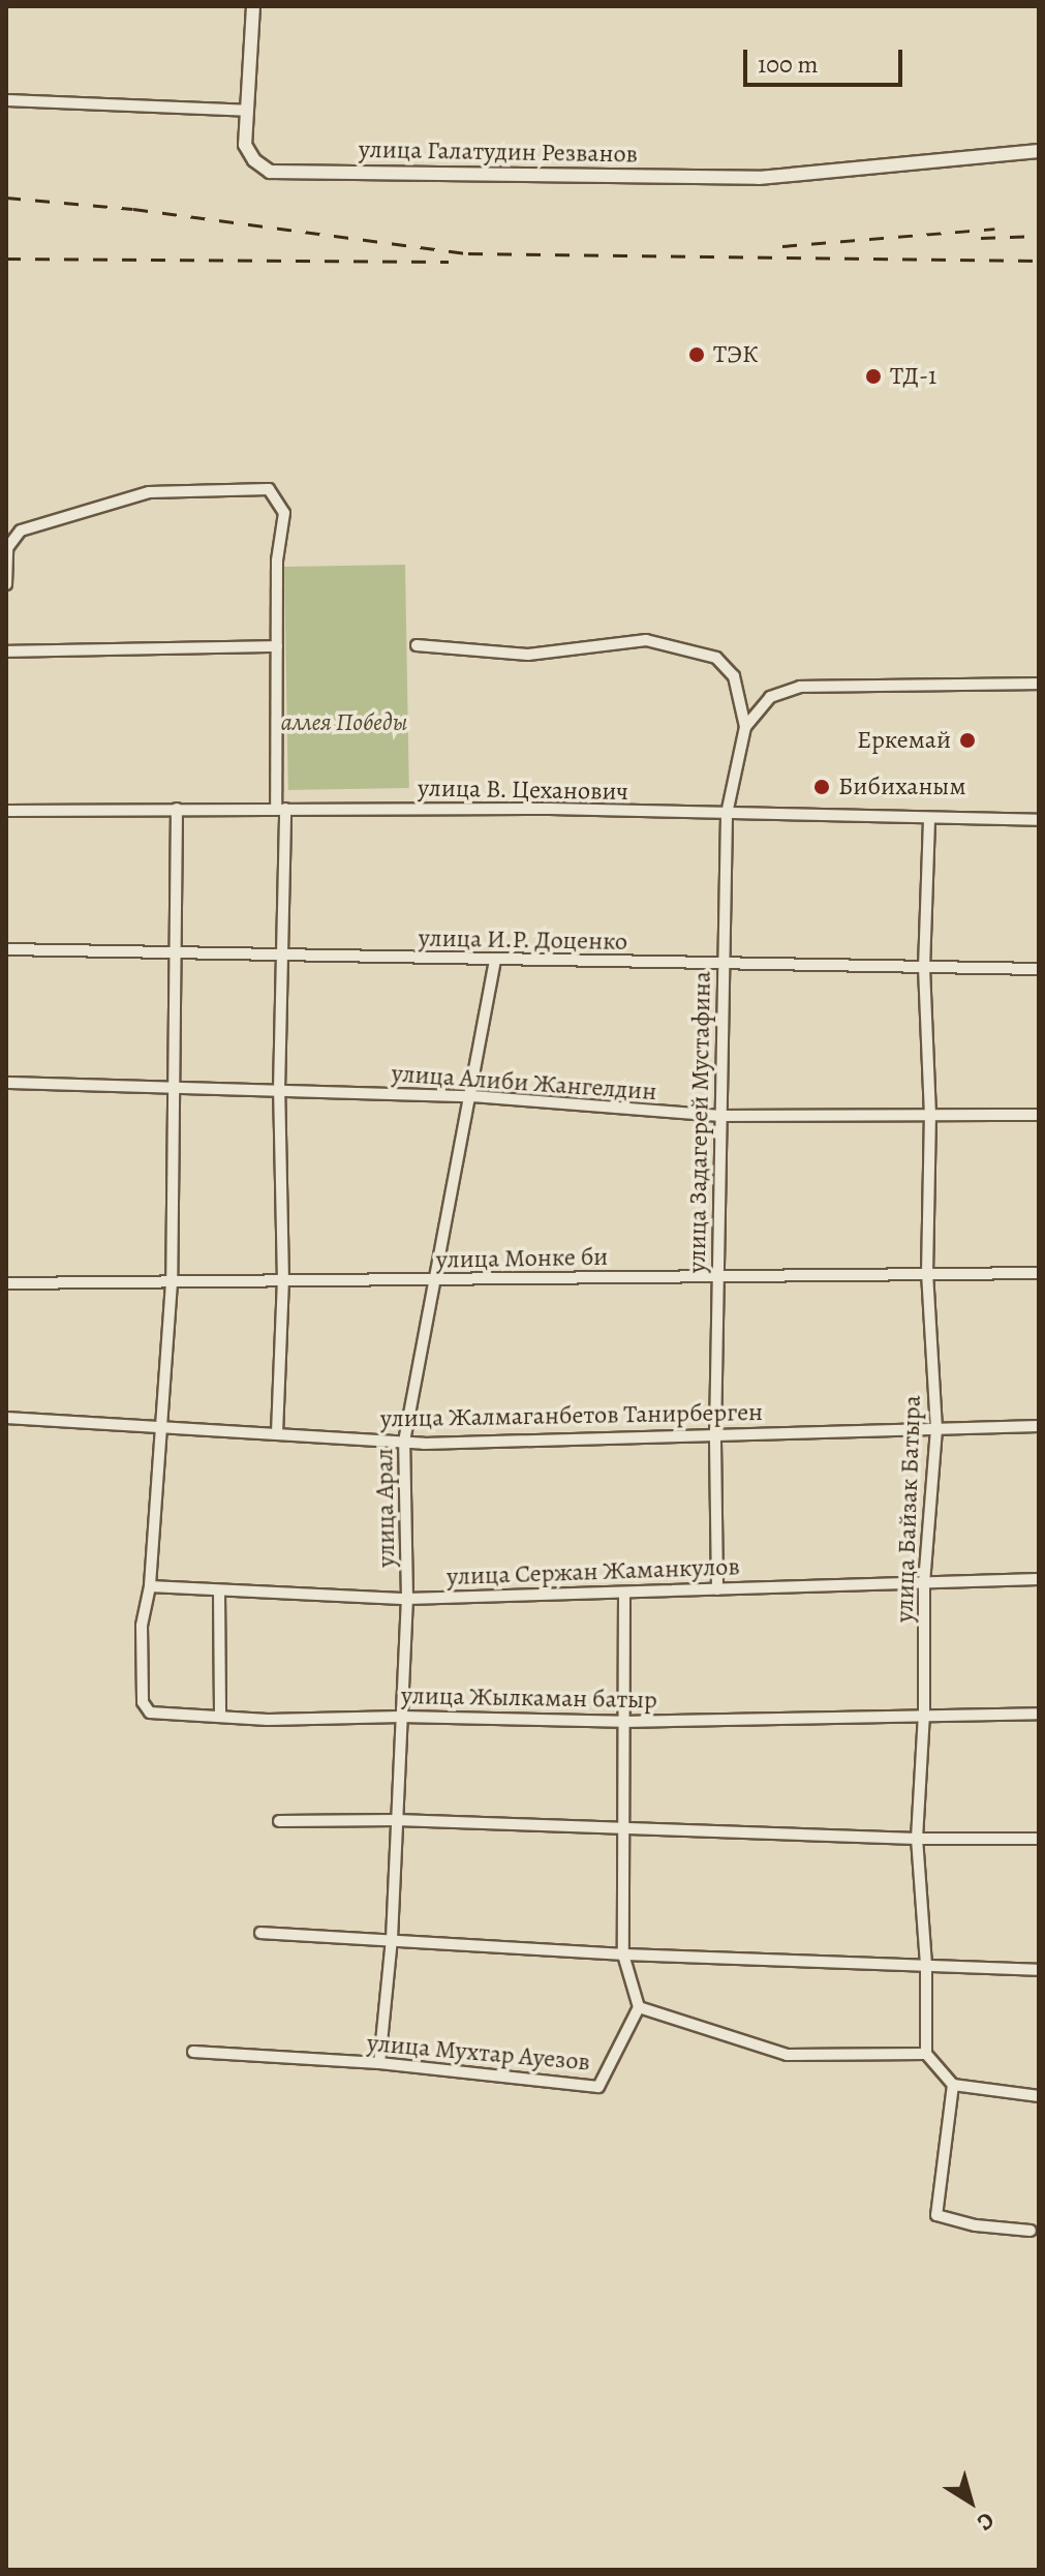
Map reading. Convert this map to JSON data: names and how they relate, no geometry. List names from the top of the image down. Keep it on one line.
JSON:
{"streets":{"street":["улица Галатудин Резванов","улица В. Цеханович","улица И.Р. Доценко","улица Алиби Жангелдин","улица Задагерей Мустафина","улица Монке би","улица Жалмаганбетов Танирберген","улица Арал","улица Байзак Батыра","улица Сержан Жаманкулов","улица Жылкаман батыр","улица Мухтар Ауезов"]},"crossings":[["улица В. Цеханович","улица Задагерей Мустафина"],["улица В. Цеханович","улица Байзак Батыра"],["улица И.Р. Доценко","улица Задагерей Мустафина"],["улица И.Р. Доценко","улица Арал"],["улица И.Р. Доценко","улица Байзак Батыра"],["улица Алиби Жангелдин","улица Задагерей Мустафина"],["улица Алиби Жангелдин","улица Арал"],["улица Алиби Жангелдин","улица Байзак Батыра"],["улица Задагерей Мустафина","улица Монке би"],["улица Задагерей Мустафина","улица Жалмаганбетов Танирберген"],["улица Задагерей Мустафина","улица Сержан Жаманкулов"],["улица Монке би","улица Арал"],["улица Монке би","улица Байзак Батыра"],["улица Жалмаганбетов Танирберген","улица Арал"],["улица Жалмаганбетов Танирберген","улица Байзак Батыра"],["улица Арал","улица Сержан Жаманкулов"],["улица Арал","улица Жылкаман батыр"],["улица Арал","улица Мухтар Ауезов"],["улица Байзак Батыра","улица Сержан Жаманкулов"],["улица Байзак Батыра","улица Жылкаман батыр"],["улица Сержан Жаманкулов","улица Жылкаман батыр"]],"parks":["аллея Победы"],"places":["ТЭК","ТД-1","Еркемай","Бибиханым"],"scale_bar":"100 m","north":"bottom right"}
